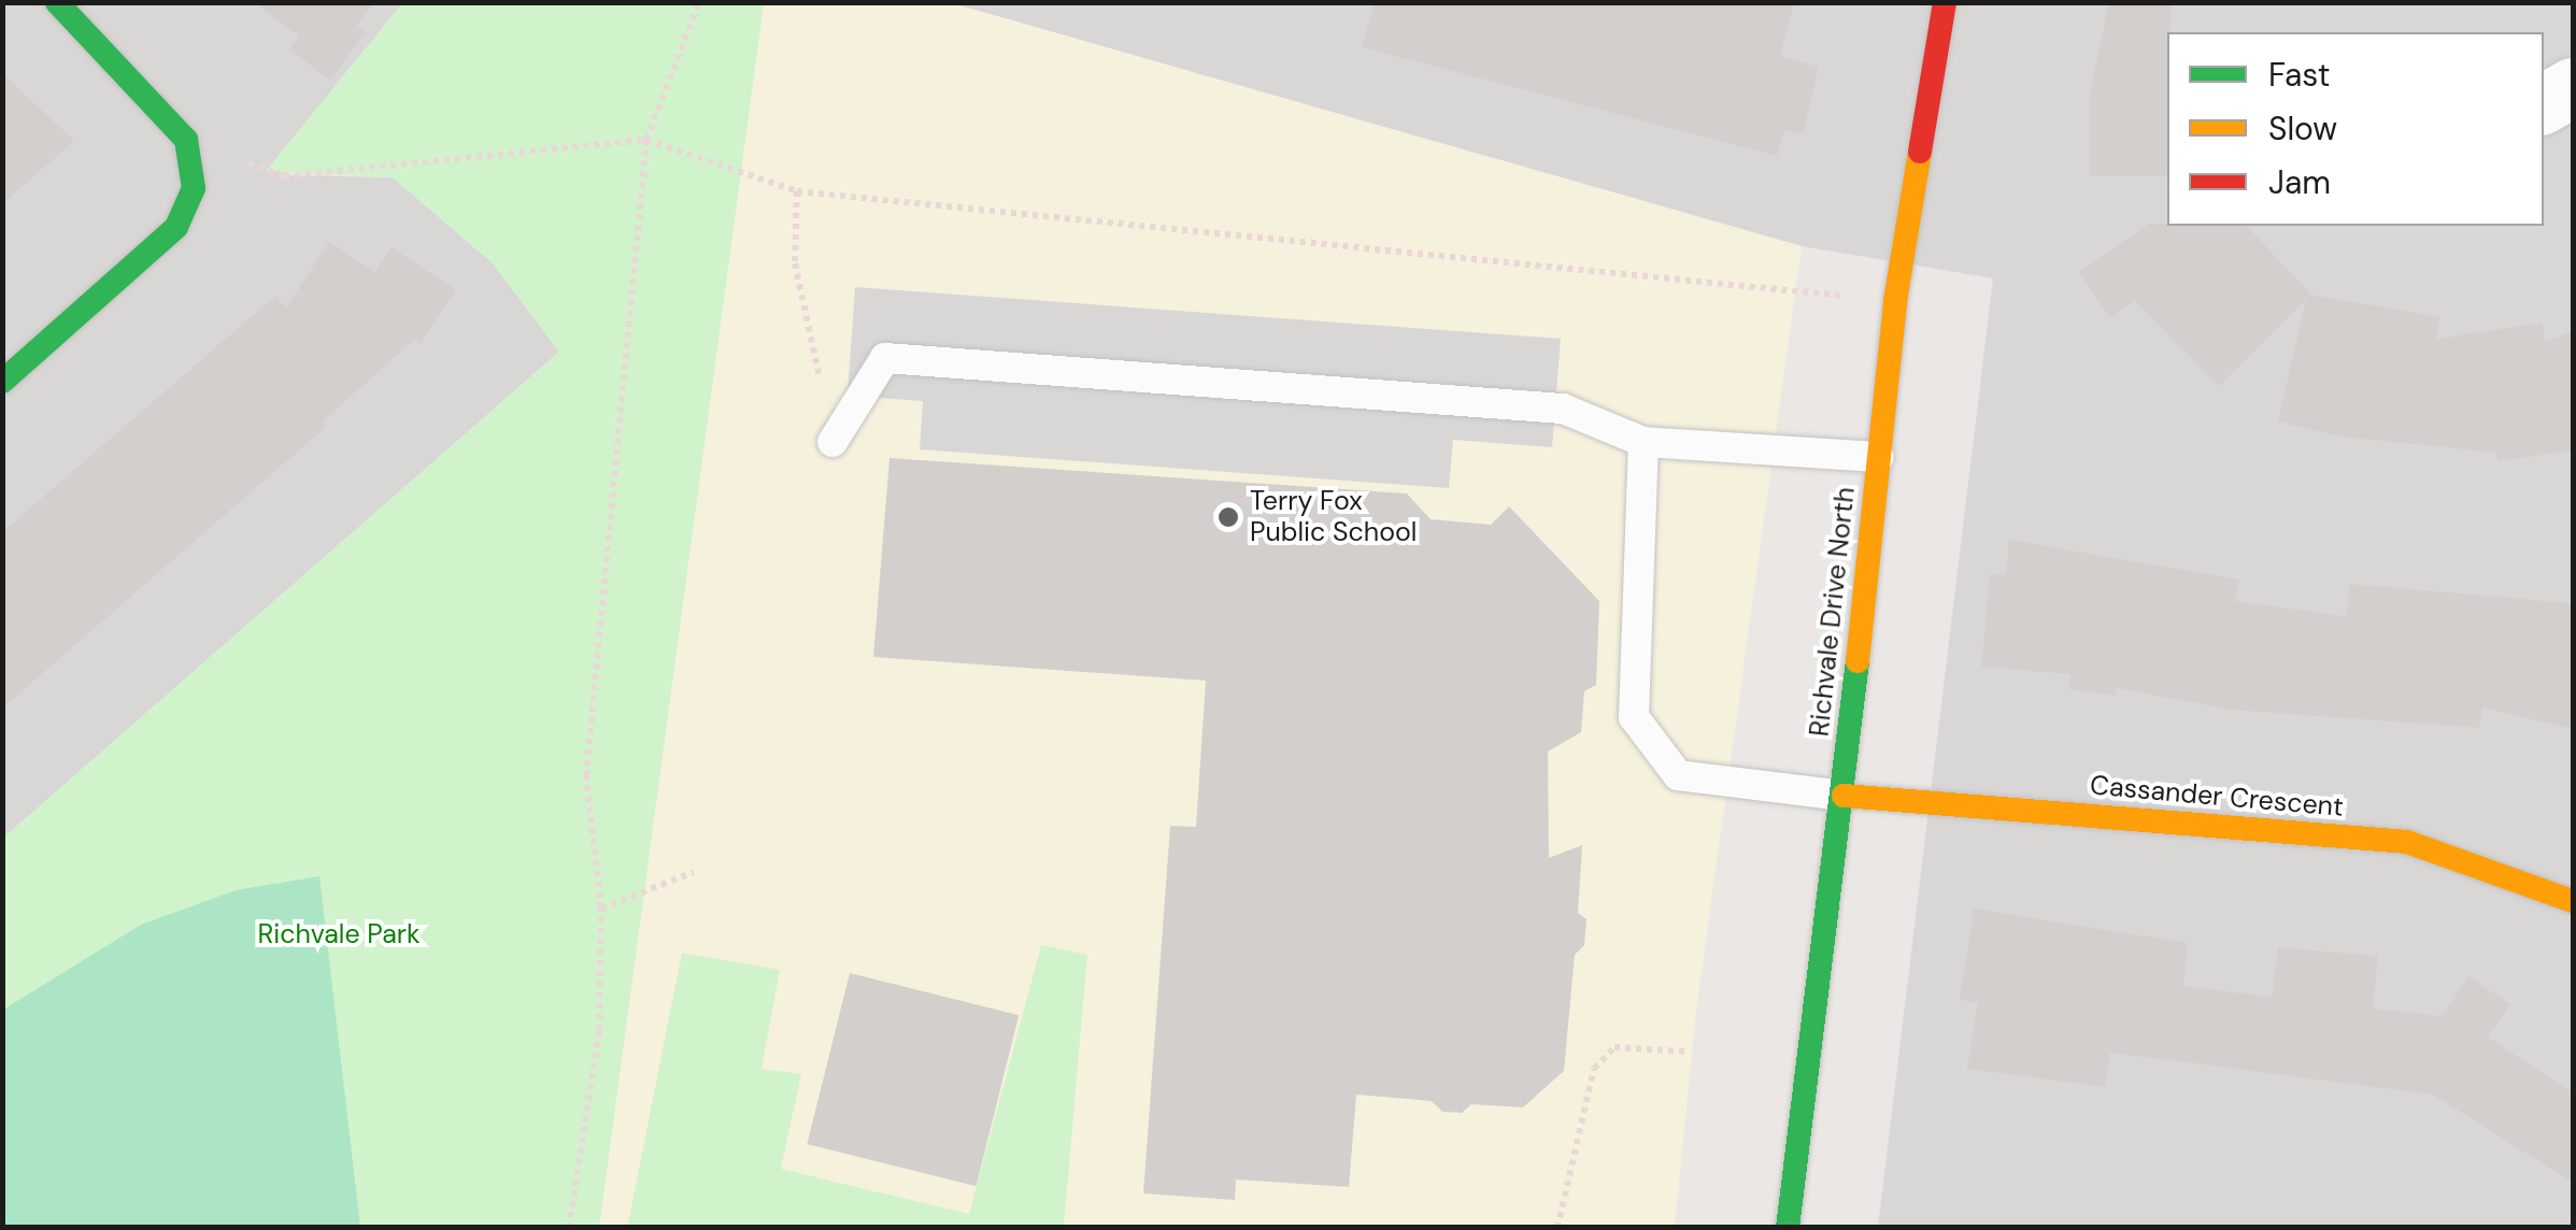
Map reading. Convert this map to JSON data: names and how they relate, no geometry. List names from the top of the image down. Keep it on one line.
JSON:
{"streets":{"street":["Richvale Drive North","Cassander Crescent"]},"crossings":[["Richvale Drive North","Cassander Crescent"]],"parks":["Richvale Park"],"places":["Terry Fox Public School"],"legend":["Fast","Slow","Jam"]}
